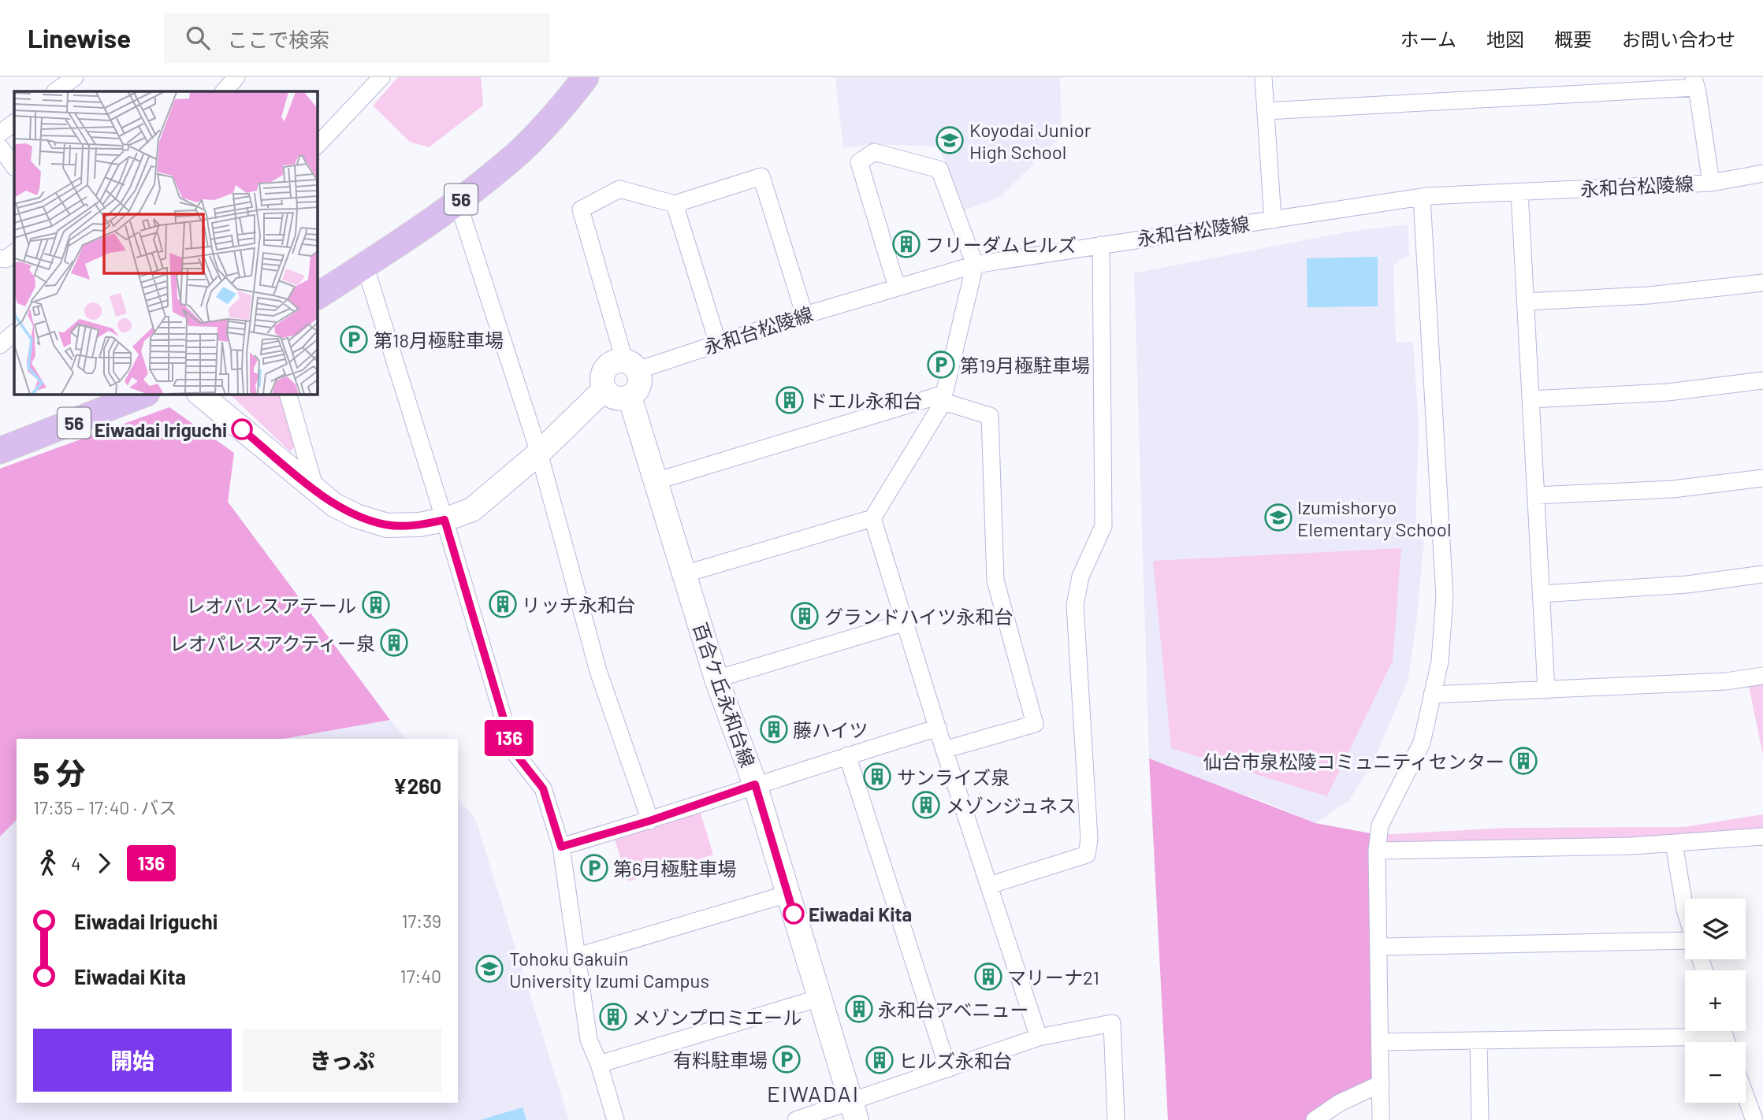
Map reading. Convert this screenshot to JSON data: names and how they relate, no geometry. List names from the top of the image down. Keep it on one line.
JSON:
{"streets":{"main road":["56"],"street":["永和台松陵線","百合ケ丘永和台線"]},"crossings":[["永和台松陵線","百合ケ丘永和台線"]],"districts":["EIWADAI"],"places":{"school or university":["Koyodai Junior High School","Izumishoryo Elementary School","Tohoku Gakuin University Izumi Campus"],"building":["フリーダムヒルズ","ドエル永和台","リッチ永和台","レオパレスアテール","グランドハイツ永和台","レオパレスアクティー泉","藤ハイツ","仙台市泉松陵コミュニティセンター","サンライズ泉","メゾンジュネス","マリーナ21","永和台アベニュー","メゾンプロミエール","ヒルズ永和台"],"parking":["第18月極駐車場","第19月極駐車場","第6月極駐車場","有料駐車場"],"other":["Eiwadai Iriguchi","Eiwadai Kita"]},"lines":["bus line 136"],"page":{"header":"Linewise","search":"ここで検索","nav":["ホーム","地図","概要","お問い合わせ"],"on_map":"136","heading":["5 分","17:35 – 17:40 · バス","¥260"],"legs":["4","136"],"list":[{"name":"Eiwadai Iriguchi","value":"17:39"},{"name":"Eiwadai Kita","value":"17:40"}],"map_buttons":["+","−"],"buttons":["開始","きっぷ"]}}
